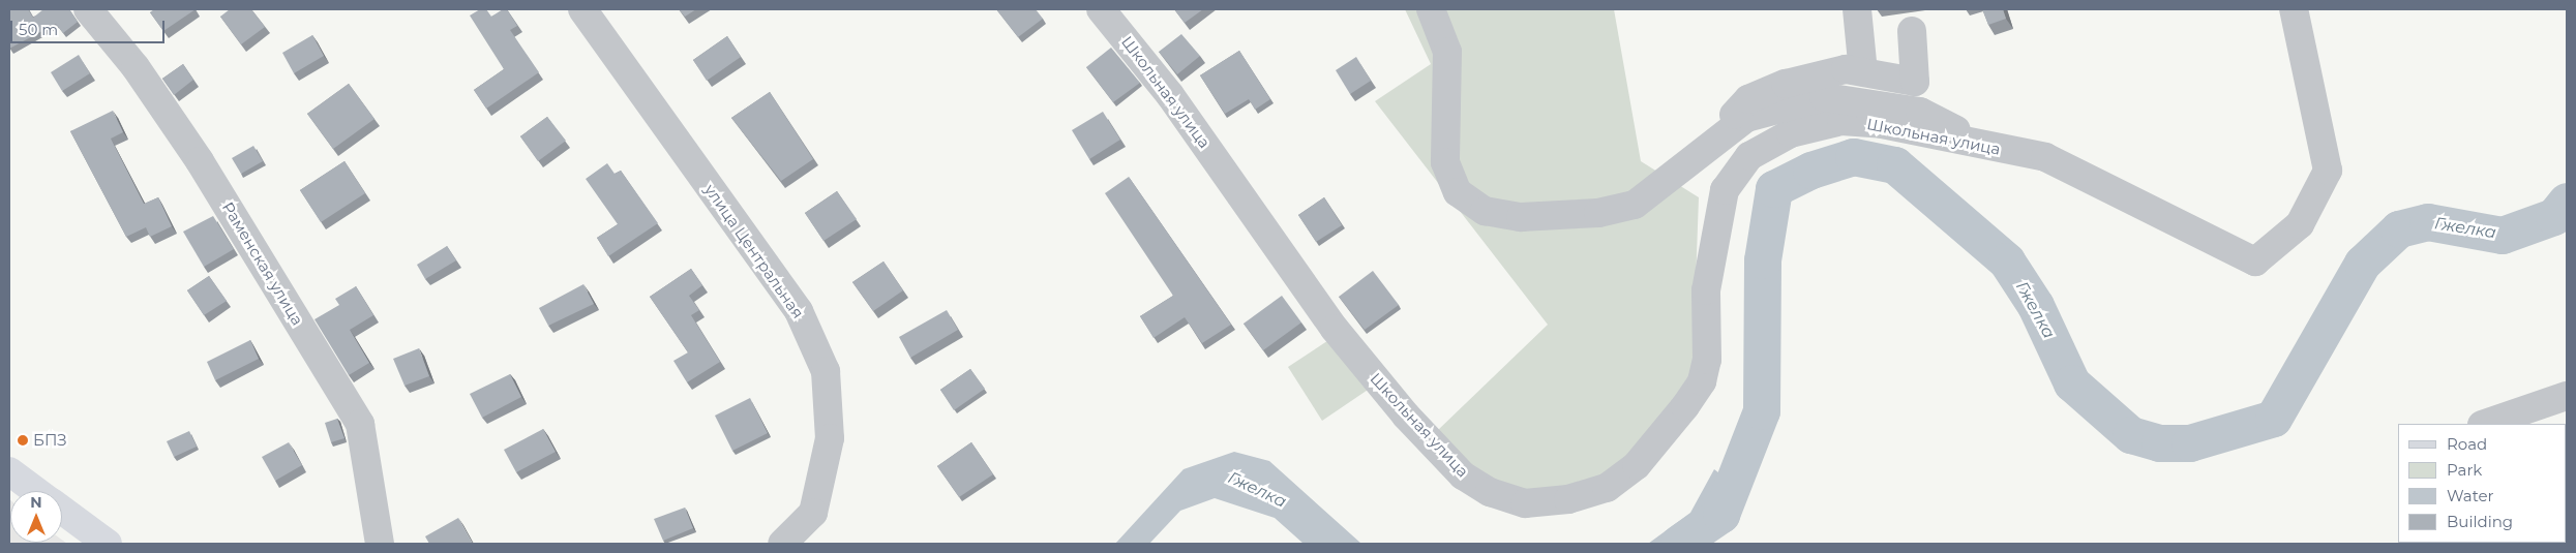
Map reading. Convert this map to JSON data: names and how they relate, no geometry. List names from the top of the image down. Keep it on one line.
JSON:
{"streets":{"street":["Школьная улица","улица Центральная","Раменская улица"]},"water":["Гжелка"],"places":["БПЗ"],"legend":["Road","Park","Water","Building"],"scale_bar":"50 m","north":"top"}
